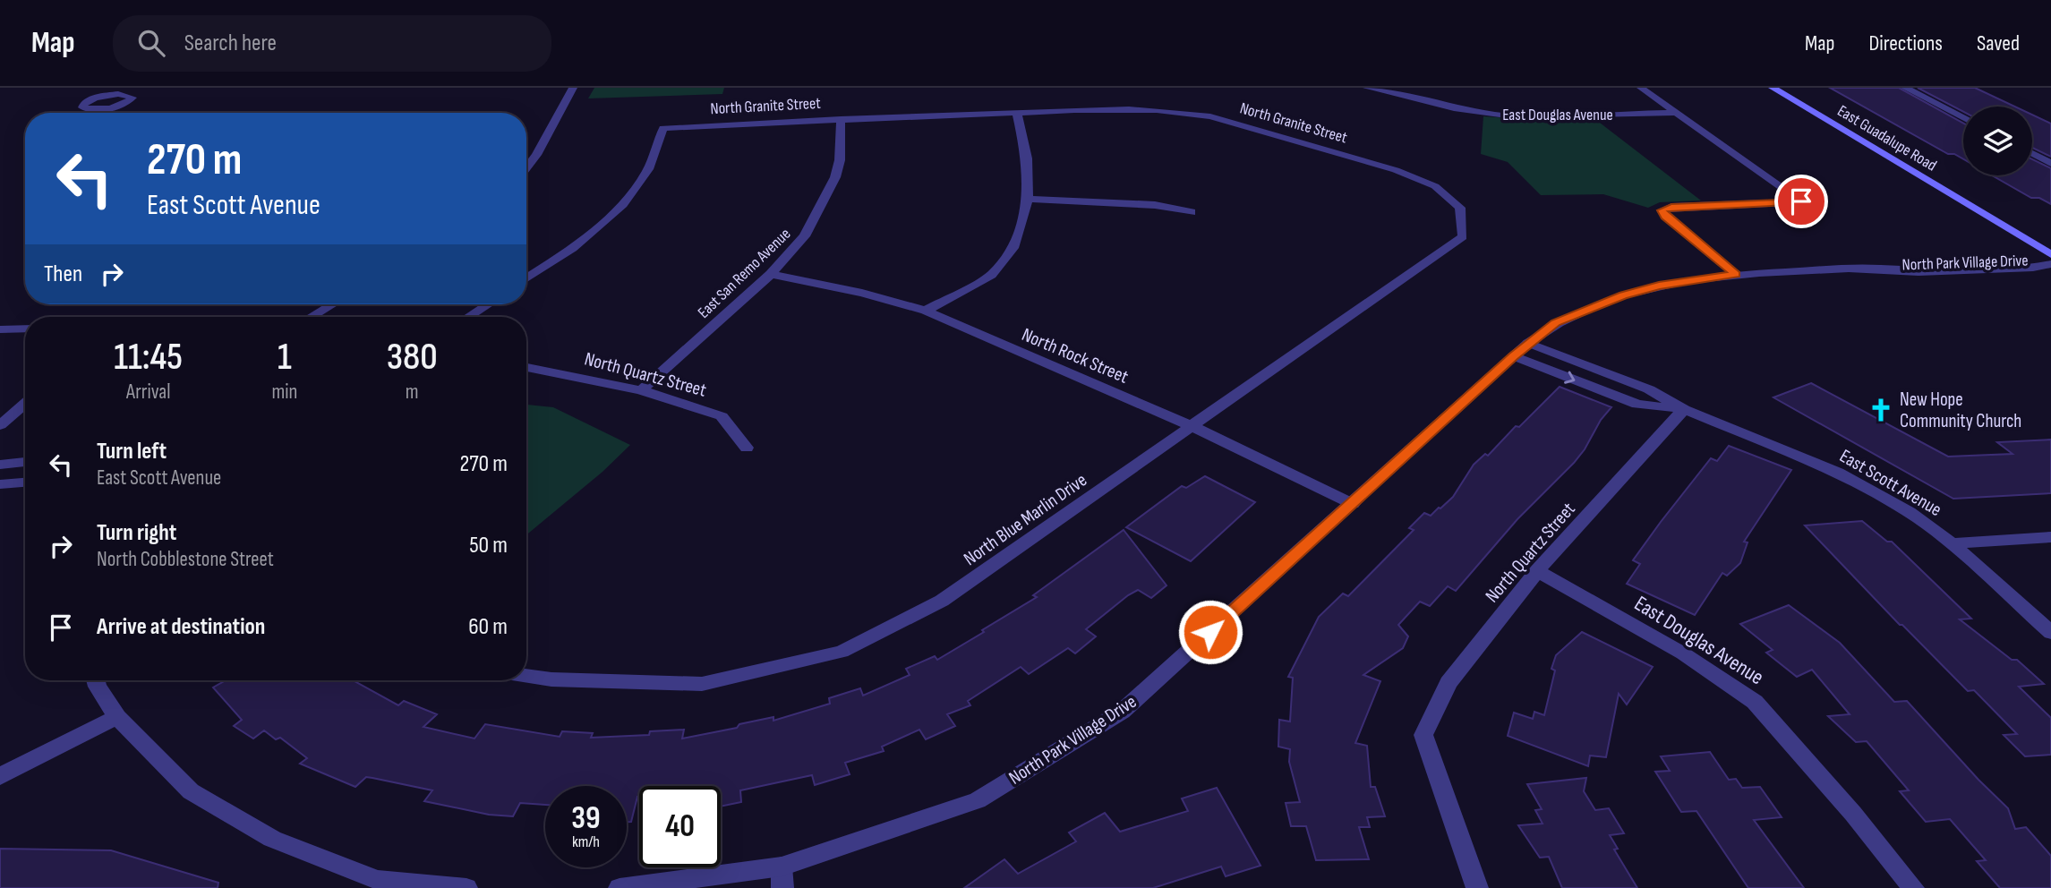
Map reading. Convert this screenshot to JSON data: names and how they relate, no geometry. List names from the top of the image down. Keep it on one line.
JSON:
{"streets":{"main road":["East Guadalupe Road"],"street":["North Granite Street","East Douglas Avenue","North Park Village Drive","East San Remo Avenue","North Rock Street","North Quartz Street","East Scott Avenue","North Blue Marlin Drive"]},"crossings":[["North Granite Street","East San Remo Avenue"],["North Granite Street","North Blue Marlin Drive"],["East Douglas Avenue","North Quartz Street"],["North Park Village Drive","North Rock Street"],["North Park Village Drive","East Scott Avenue"],["East San Remo Avenue","North Rock Street"],["East San Remo Avenue","North Quartz Street"],["North Rock Street","North Blue Marlin Drive"],["North Quartz Street","East Scott Avenue"]],"places":{"church":["New Hope Community Church"]},"page":{"header":"Map","search":"Search here","nav":["Map","Directions","Saved"],"turn":["270 m","East Scott Avenue"],"then":"Then","eta":["11:45","Arrival","1","min","380","m"],"list":[{"name":"Turn left","note":"East Scott Avenue","value":"270 m"},{"name":"Turn right","note":"North Cobblestone Street","value":"50 m"},{"name":"Arrive at destination","value":"60 m"}],"speed":"39 km/h","limit":"40"}}
